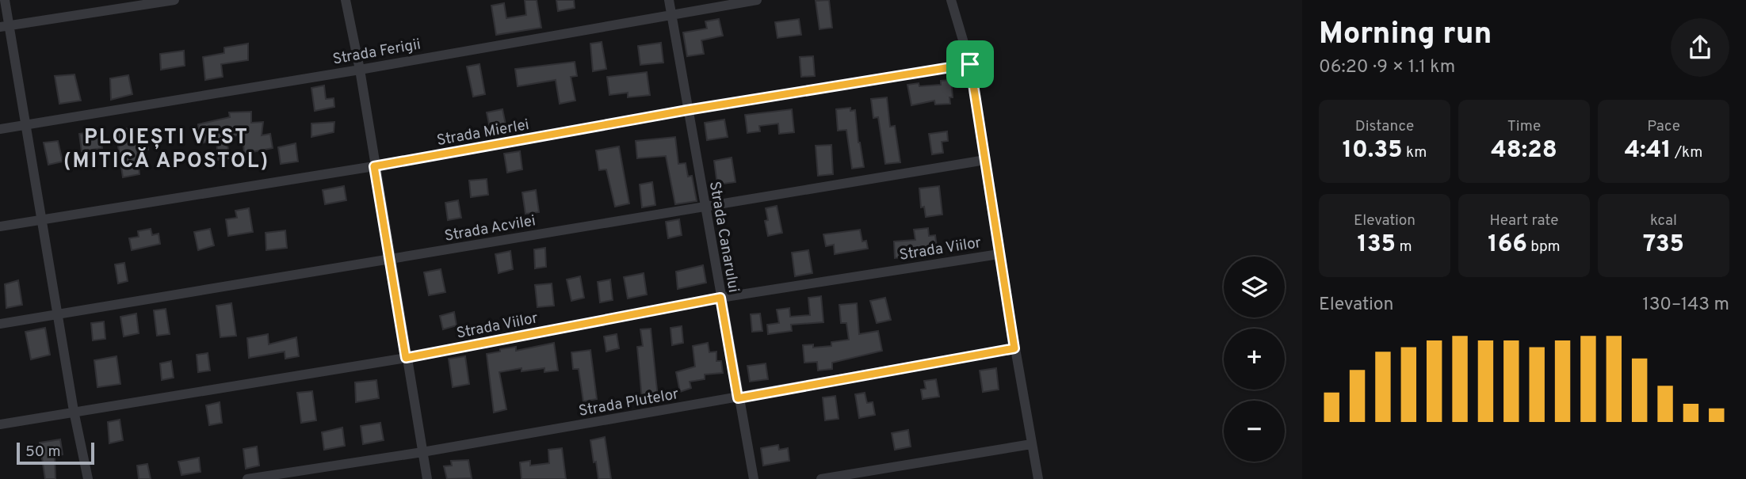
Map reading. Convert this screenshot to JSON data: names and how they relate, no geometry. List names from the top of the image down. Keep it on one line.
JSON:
{"streets":{"street":["Strada Ferigii","Strada Mierlei","Strada Acvilei","Strada Canarului","Strada Viilor","Strada Plutelor"]},"crossings":[["Strada Ferigii","Strada Canarului"],["Strada Mierlei","Strada Canarului"],["Strada Acvilei","Strada Canarului"],["Strada Canarului","Strada Viilor"],["Strada Canarului","Strada Plutelor"]],"districts":["PLOIEȘTI VEST (MITICĂ APOSTOL)"],"scale_bar":"50 m","page":{"heading":["Morning run","06:20 · 9 × 1.1 km"],"stats":[["Distance","10.35 km"],["Time","48:28"],["Pace","4:41 /km"],["Elevation","135 m"],["Heart rate","166 bpm"],["kcal","735"]],"map_buttons":["+","−"],"chart":["Elevation","130–143 m"],"scale":"50 m"}}
